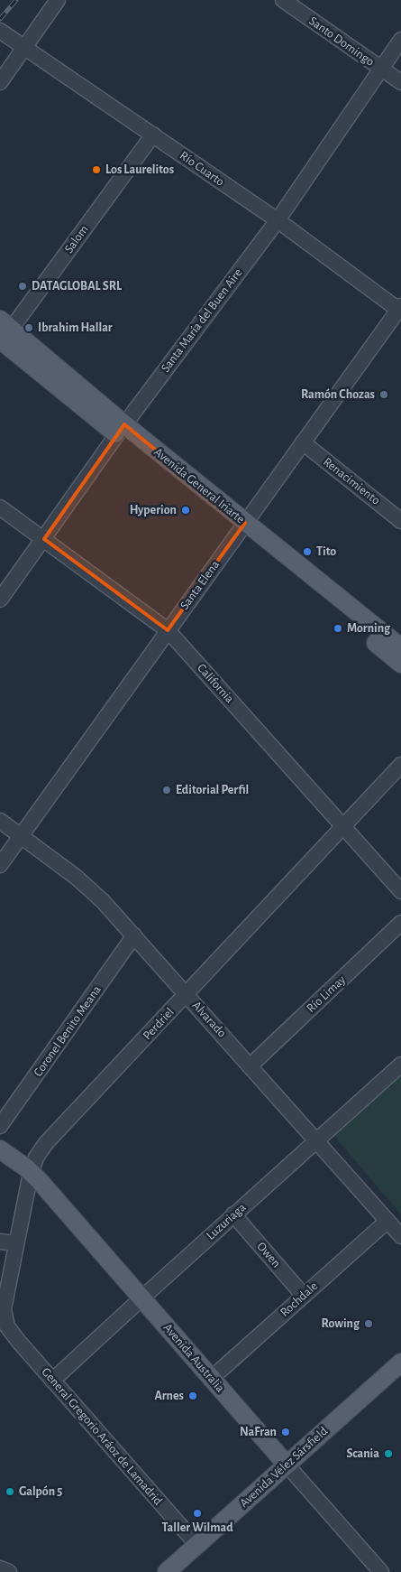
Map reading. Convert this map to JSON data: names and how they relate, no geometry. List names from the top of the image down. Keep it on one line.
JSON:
{"streets":{"main road":["Avenida General Iriarte","Avenida Australia","Avenida Vélez Sársfield"],"street":["Santo Domingo","Río Cuarto","Salom","Santa María del Buen Aire","Renacimiento","Santa Elena","California","Río Limay","Alvarado","Perdriel","Coronel Benito Meana","Luzuriaga","Owen","Rochdale","General Gregorio Aráoz de Lamadrid"]},"crossings":[["Santo Domingo","Santa María del Buen Aire"],["Río Cuarto","Salom"],["Río Cuarto","Santa María del Buen Aire"],["Río Cuarto","Santa Elena"],["Salom","Avenida General Iriarte"],["Santa María del Buen Aire","Avenida General Iriarte"],["Santa María del Buen Aire","California"],["Renacimiento","Santa Elena"],["Avenida General Iriarte","Santa Elena"],["Santa Elena","California"],["Santa Elena","Alvarado"],["California","Perdriel"],["Río Limay","Alvarado"],["Alvarado","Perdriel"],["Alvarado","Coronel Benito Meana"],["Alvarado","Luzuriaga"],["Alvarado","Rochdale"],["Perdriel","Avenida Australia"],["Perdriel","General Gregorio Aráoz de Lamadrid"],["Luzuriaga","Owen"],["Luzuriaga","Avenida Australia"],["Luzuriaga","General Gregorio Aráoz de Lamadrid"],["Owen","Rochdale"],["Rochdale","Avenida Australia"],["Avenida Australia","Avenida Vélez Sársfield"],["General Gregorio Aráoz de Lamadrid","Avenida Vélez Sársfield"]],"places":["Los Laurelitos","DATAGLOBAL SRL","Ibrahim Hallar","Ramón Chozas","Hyperion","Tito","Morning","Editorial Perfil","Rowing","Arnes","NaFran","Scania","Galpón 5","Taller Wilmad"]}
